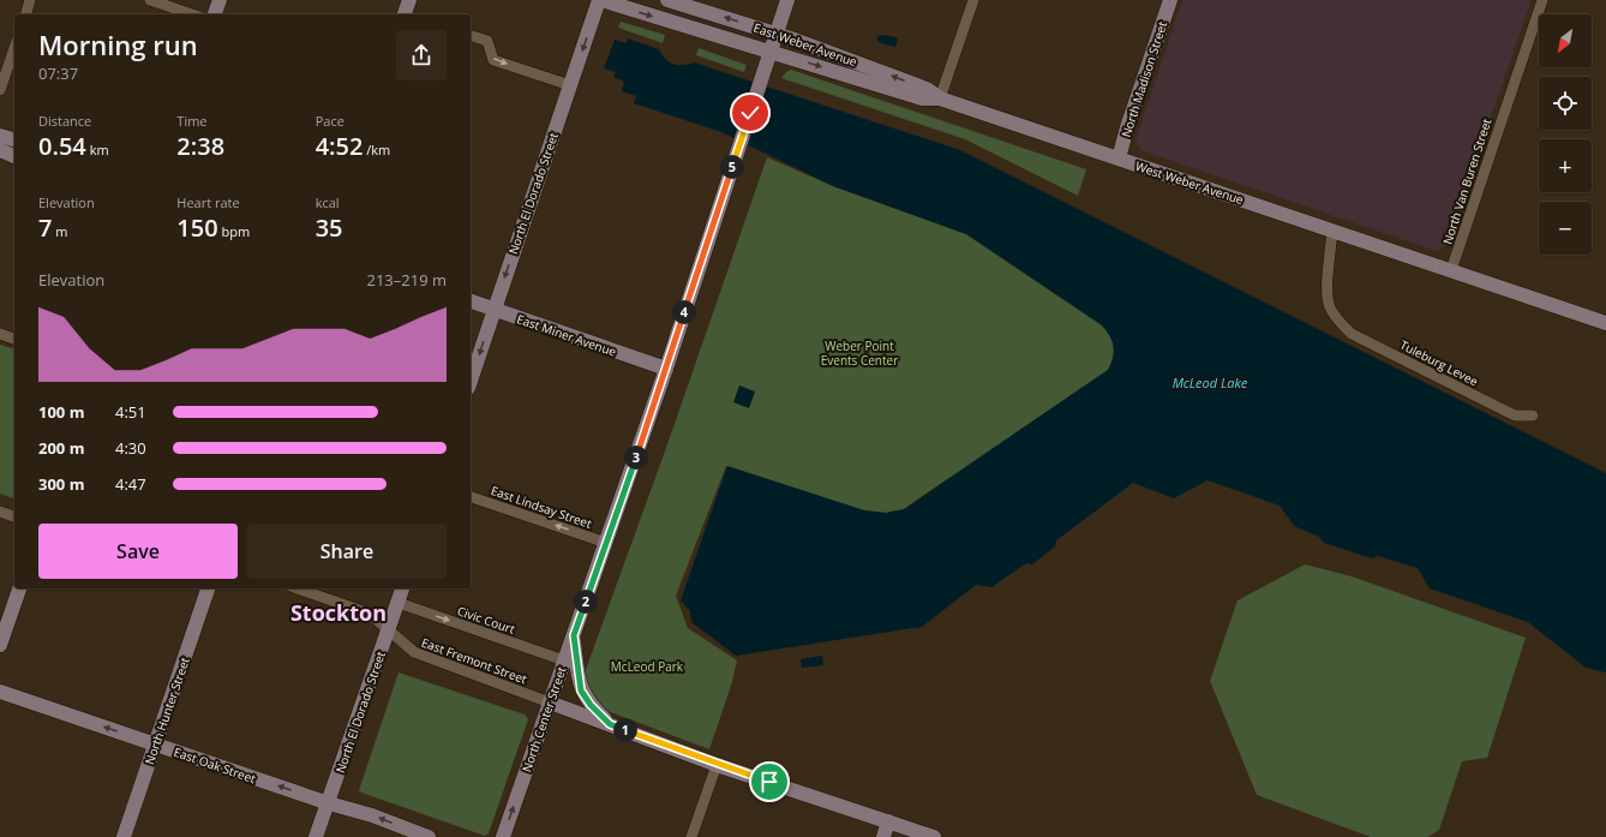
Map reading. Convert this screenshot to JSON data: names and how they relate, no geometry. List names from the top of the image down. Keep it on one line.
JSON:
{"streets":{"street":["East Weber Avenue","North Madison Street","North Van Buren Street","West Weber Avenue","North El Dorado Street","East Miner Avenue","Tuleburg Levee","East Lindsay Street","Civic Court","East Fremont Street","North Hunter Street","North Center Street","East Oak Street"]},"crossings":[["East Weber Avenue","West Weber Avenue"],["East Weber Avenue","North El Dorado Street"],["East Weber Avenue","North Center Street"],["North Madison Street","West Weber Avenue"],["North Van Buren Street","West Weber Avenue"],["West Weber Avenue","Tuleburg Levee"],["West Weber Avenue","North Center Street"],["North El Dorado Street","East Miner Avenue"],["North El Dorado Street","Civic Court"],["North El Dorado Street","East Fremont Street"],["North El Dorado Street","East Oak Street"],["East Miner Avenue","North Center Street"],["East Lindsay Street","North Center Street"],["Civic Court","North Center Street"],["East Fremont Street","North Center Street"],["North Hunter Street","East Oak Street"]],"one_way":["North El Dorado Street","East Lindsay Street","Civic Court","East Oak Street"],"districts":["Stockton"],"water":["McLeod Lake"],"parks":["Weber Point Events Center","McLeod Park"],"north":"bottom left","page":{"map_buttons":["+","−"],"heading":["Morning run","07:37"],"stats":[["Distance","0.54 km"],["Time","2:38"],["Pace","4:52 /km"],["Elevation","7 m"],["Heart rate","150 bpm"],["kcal","35"]],"pins":["5","4","3","2","1"],"chart":["Elevation","213–219 m"],"list":[{"name":"100 m","note":"4:51"},{"name":"200 m","note":"4:30"},{"name":"300 m","note":"4:47"}],"buttons":["Save","Share"]}}
